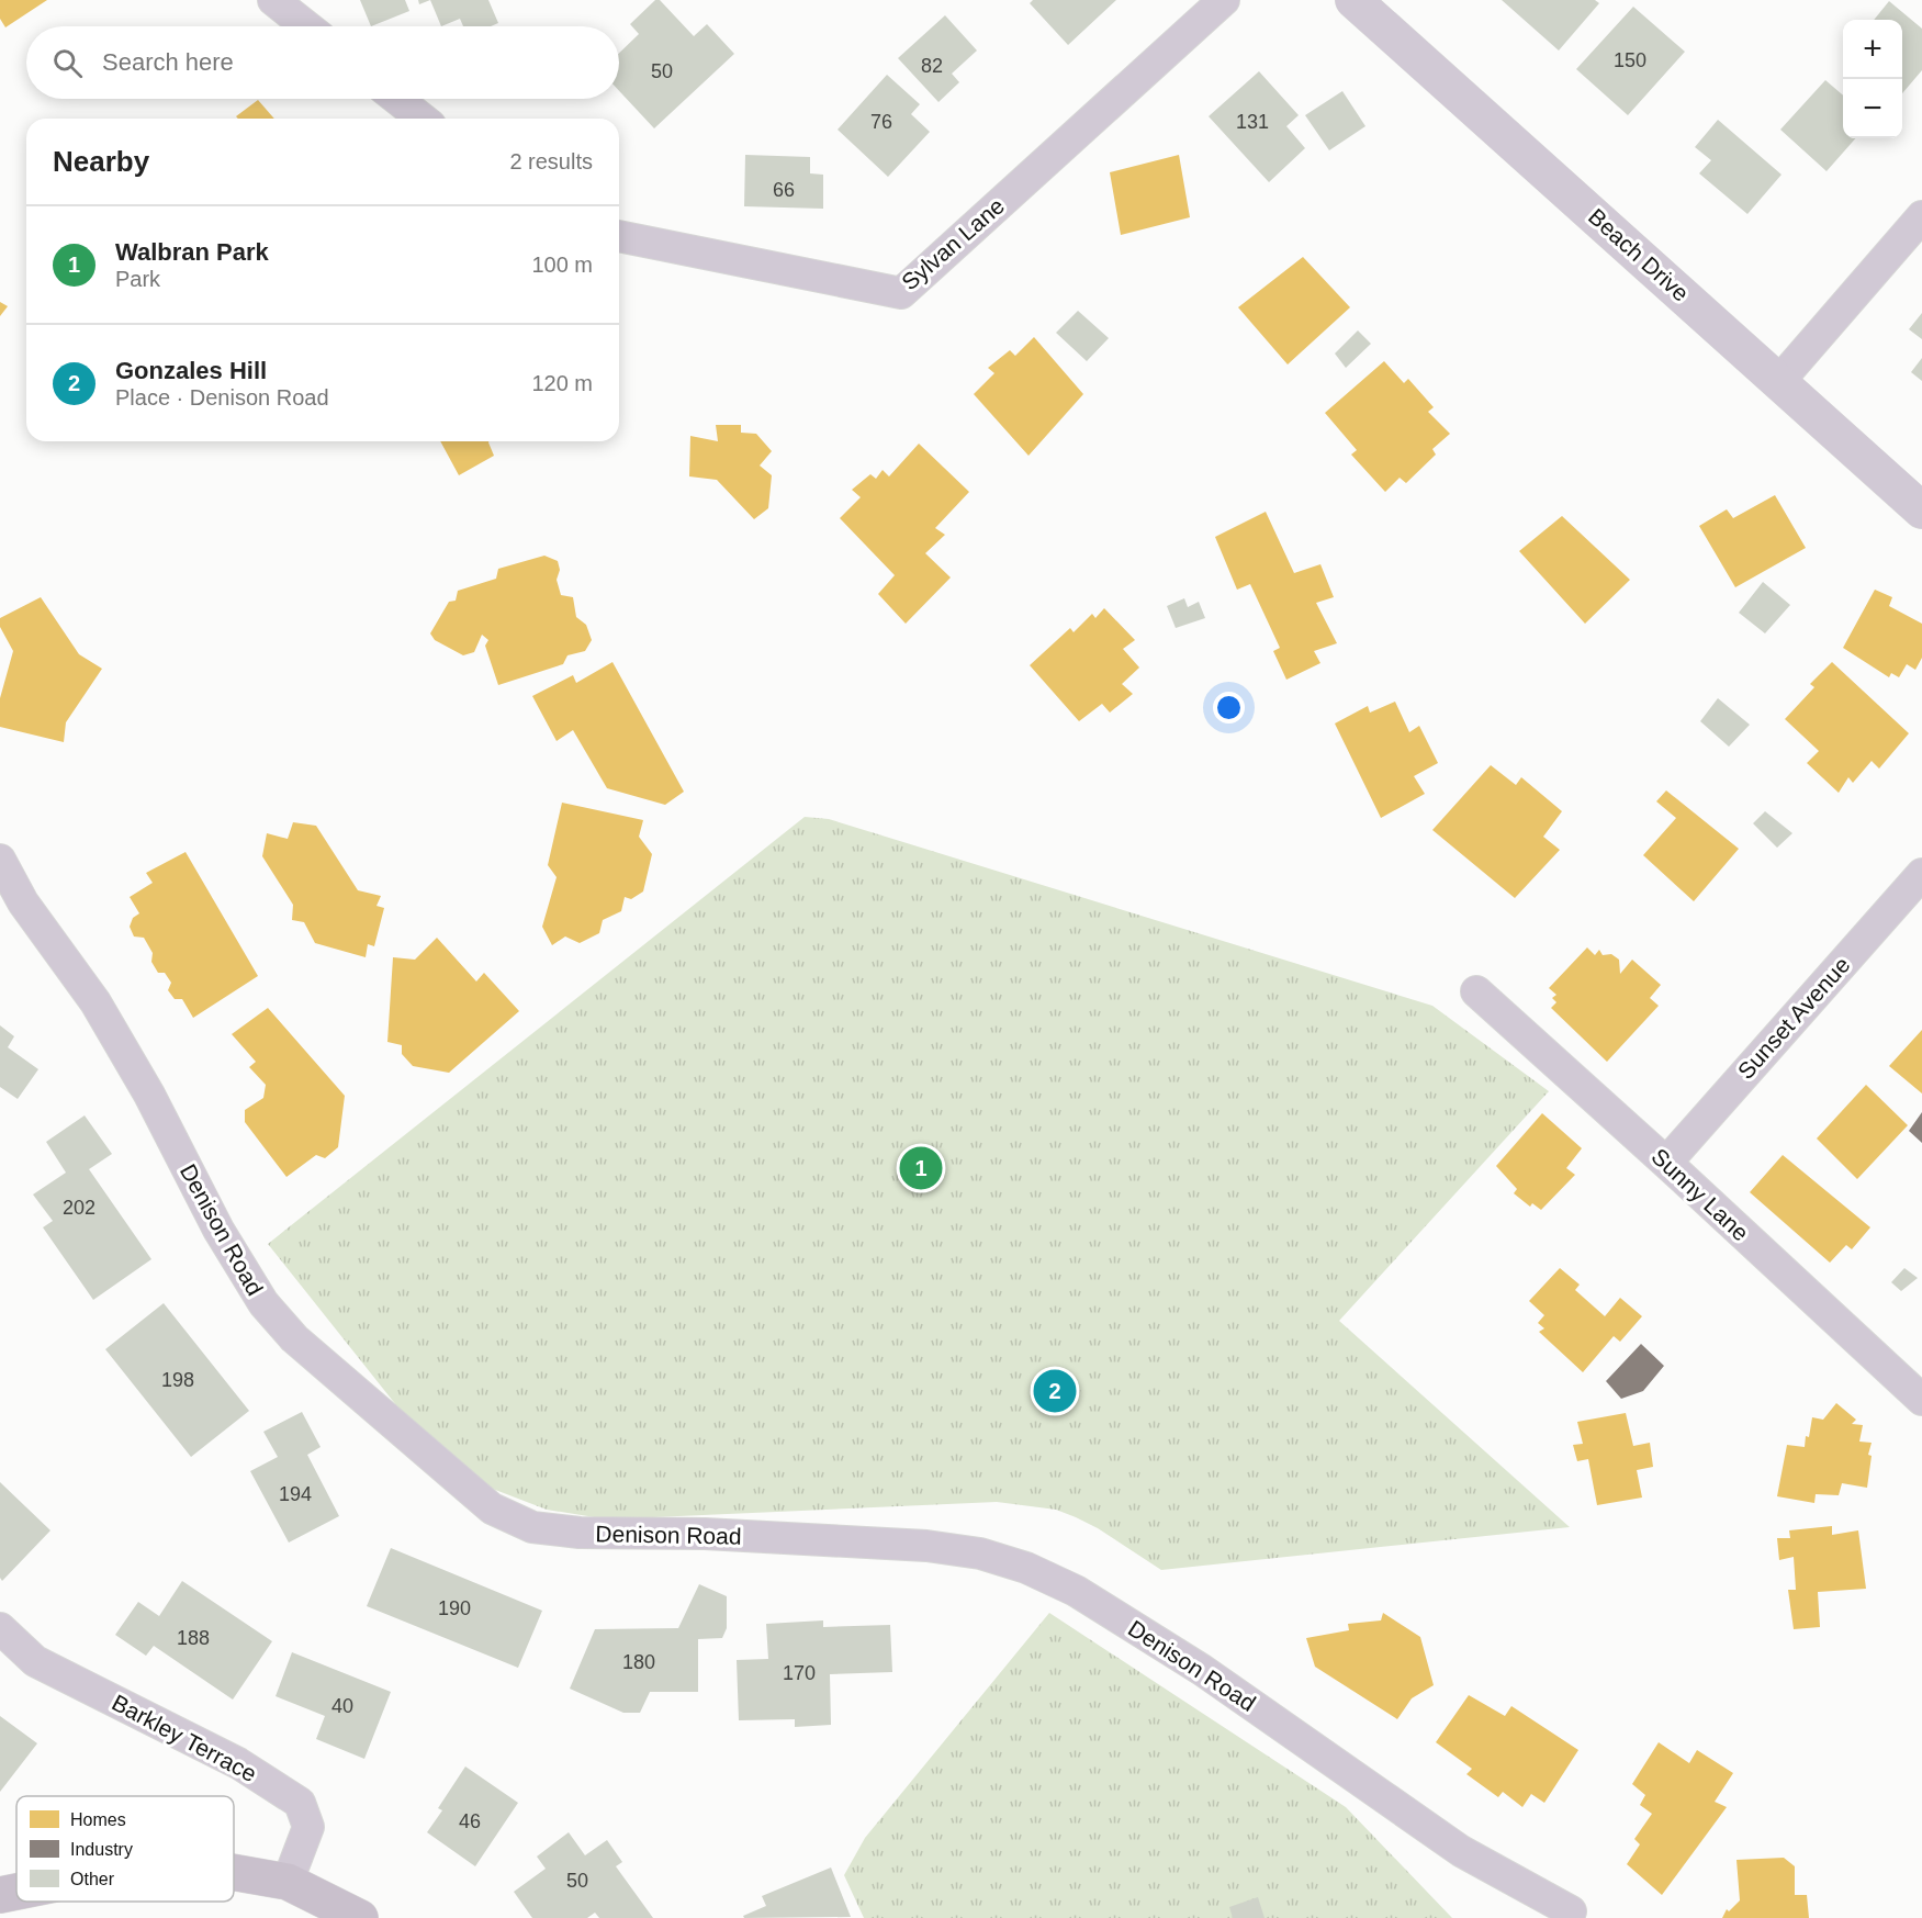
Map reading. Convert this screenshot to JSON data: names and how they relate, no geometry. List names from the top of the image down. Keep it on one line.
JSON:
{"streets":{"street":["Sylvan Lane","Beach Drive","Sunset Avenue","Sunny Lane","Denison Road","Barkley Terrace"]},"crossings":[["Sunset Avenue","Sunny Lane"]],"house_numbers":["150","82","50","76","131","66","202","198","194","190","188","180","170","40","46","50"],"legend":["Homes","Industry","Other"],"page":{"map_buttons":["+","−"],"search":"Search here","heading":["Nearby","2 results"],"list":[{"mark":"1","name":"Walbran Park","note":"Park","value":"100 m"},{"mark":"2","name":"Gonzales Hill","note":"Place · Denison Road","value":"120 m"}],"pins":["1","2"]}}
